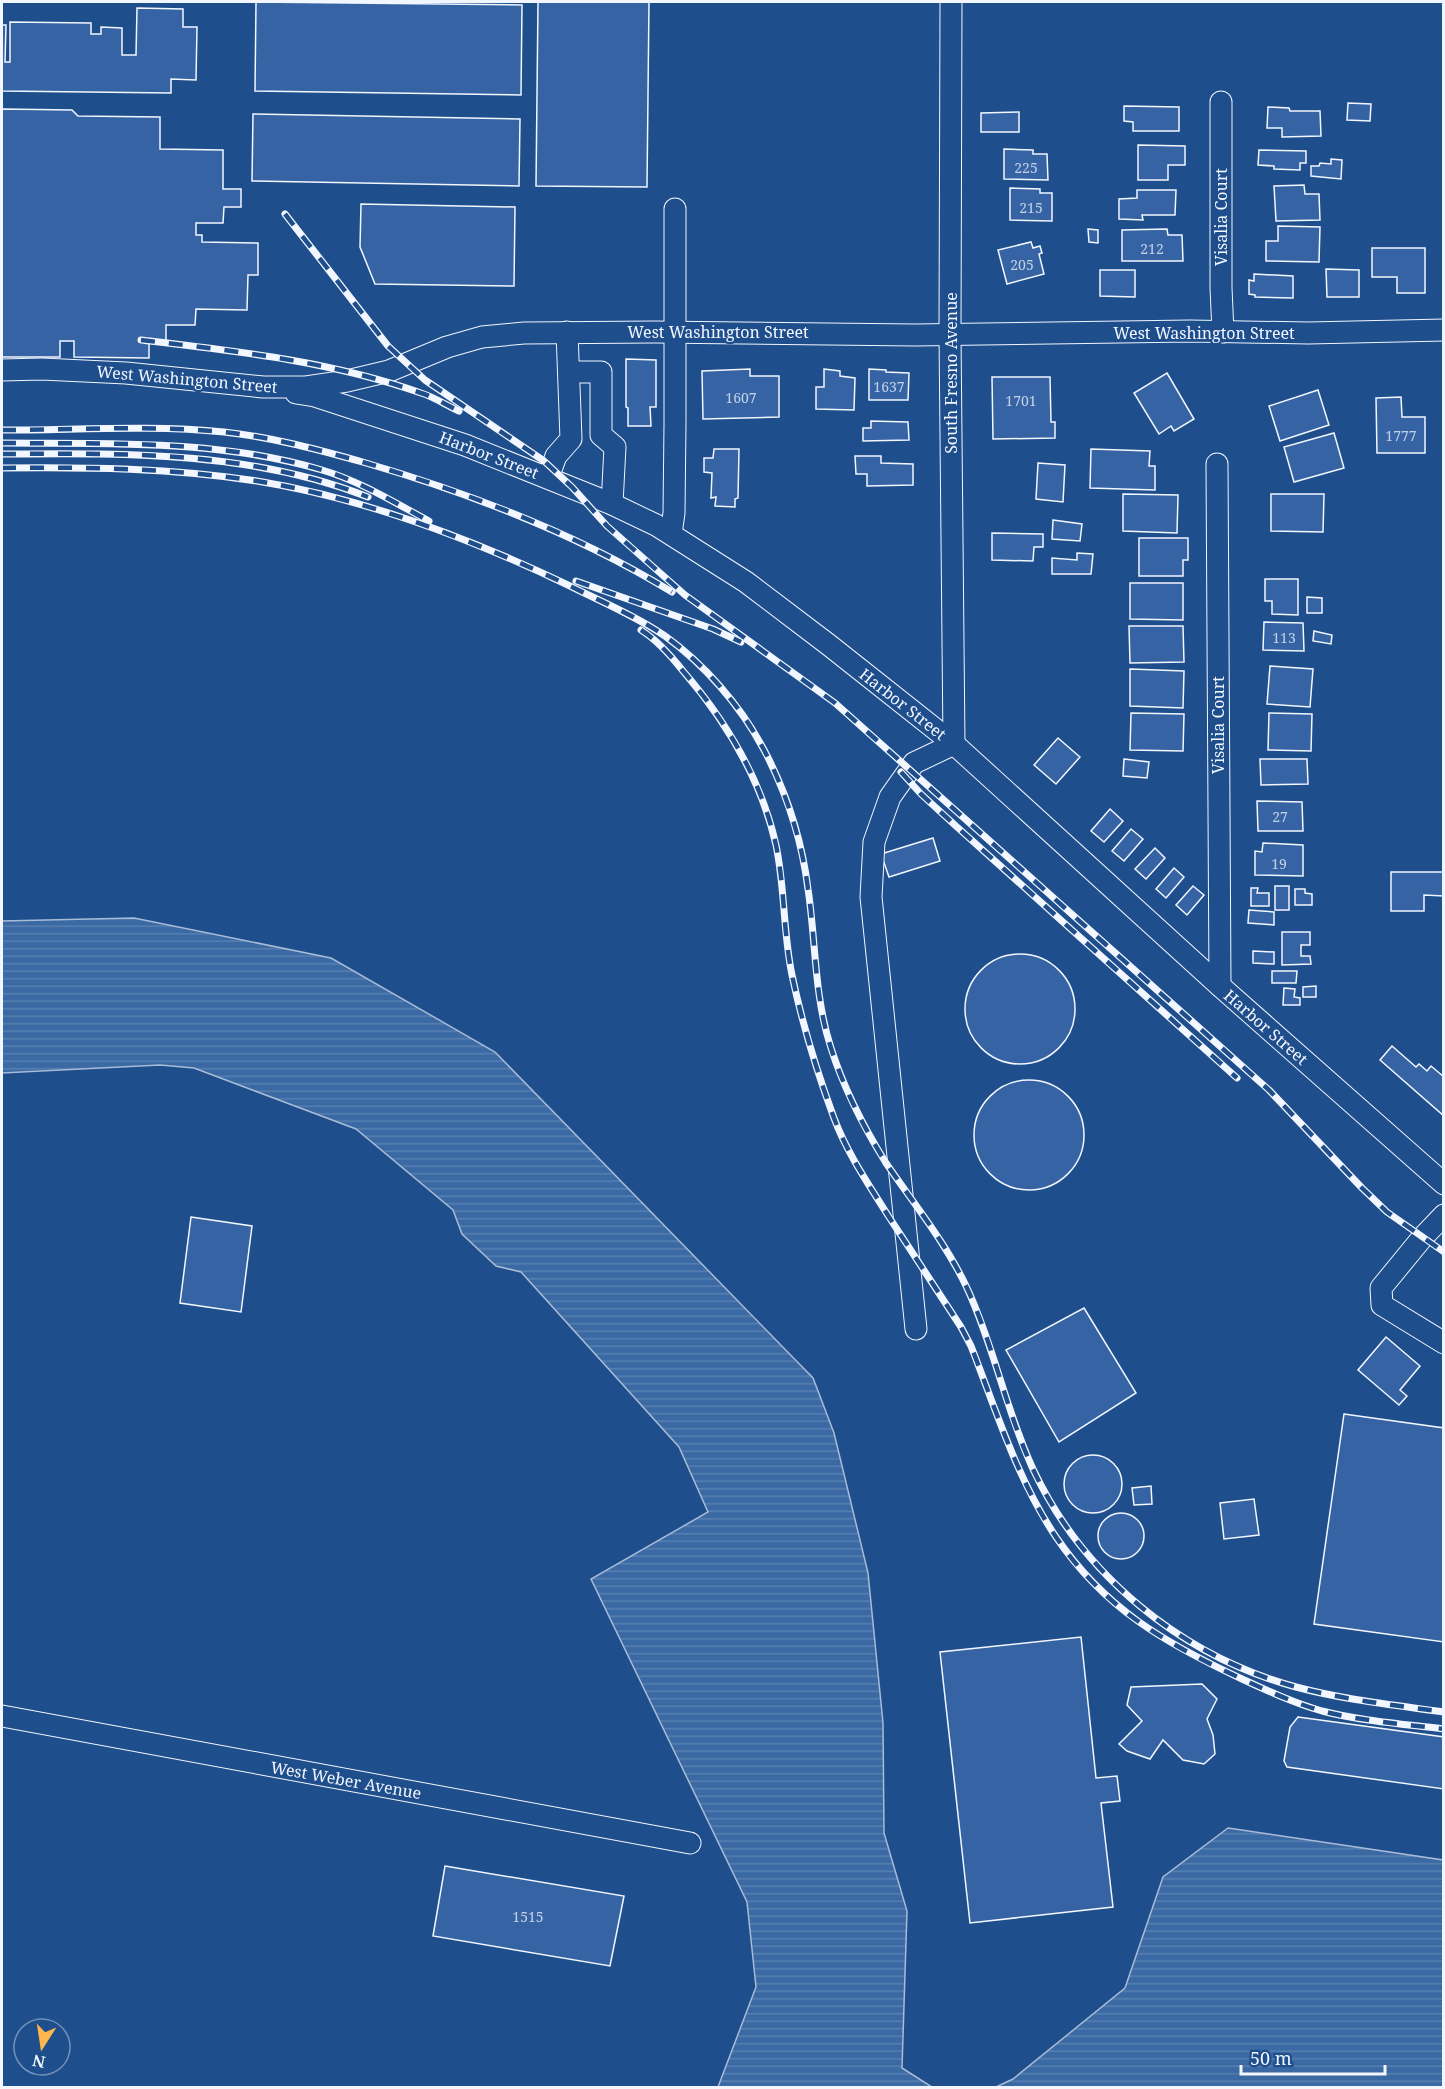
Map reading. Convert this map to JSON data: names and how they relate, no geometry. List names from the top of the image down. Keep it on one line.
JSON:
{"streets":{"street":["Visalia Court","West Washington Street","South Fresno Avenue","Harbor Street","West Weber Avenue"]},"crossings":[["Visalia Court","West Washington Street"],["Visalia Court","Harbor Street"],["West Washington Street","South Fresno Avenue"],["West Washington Street","Harbor Street"],["South Fresno Avenue","Harbor Street"]],"house_numbers":["225","215","212","205","1637","1607","1701","1777","113","27","19","1515"],"scale_bar":"50 m","north":"bottom"}
